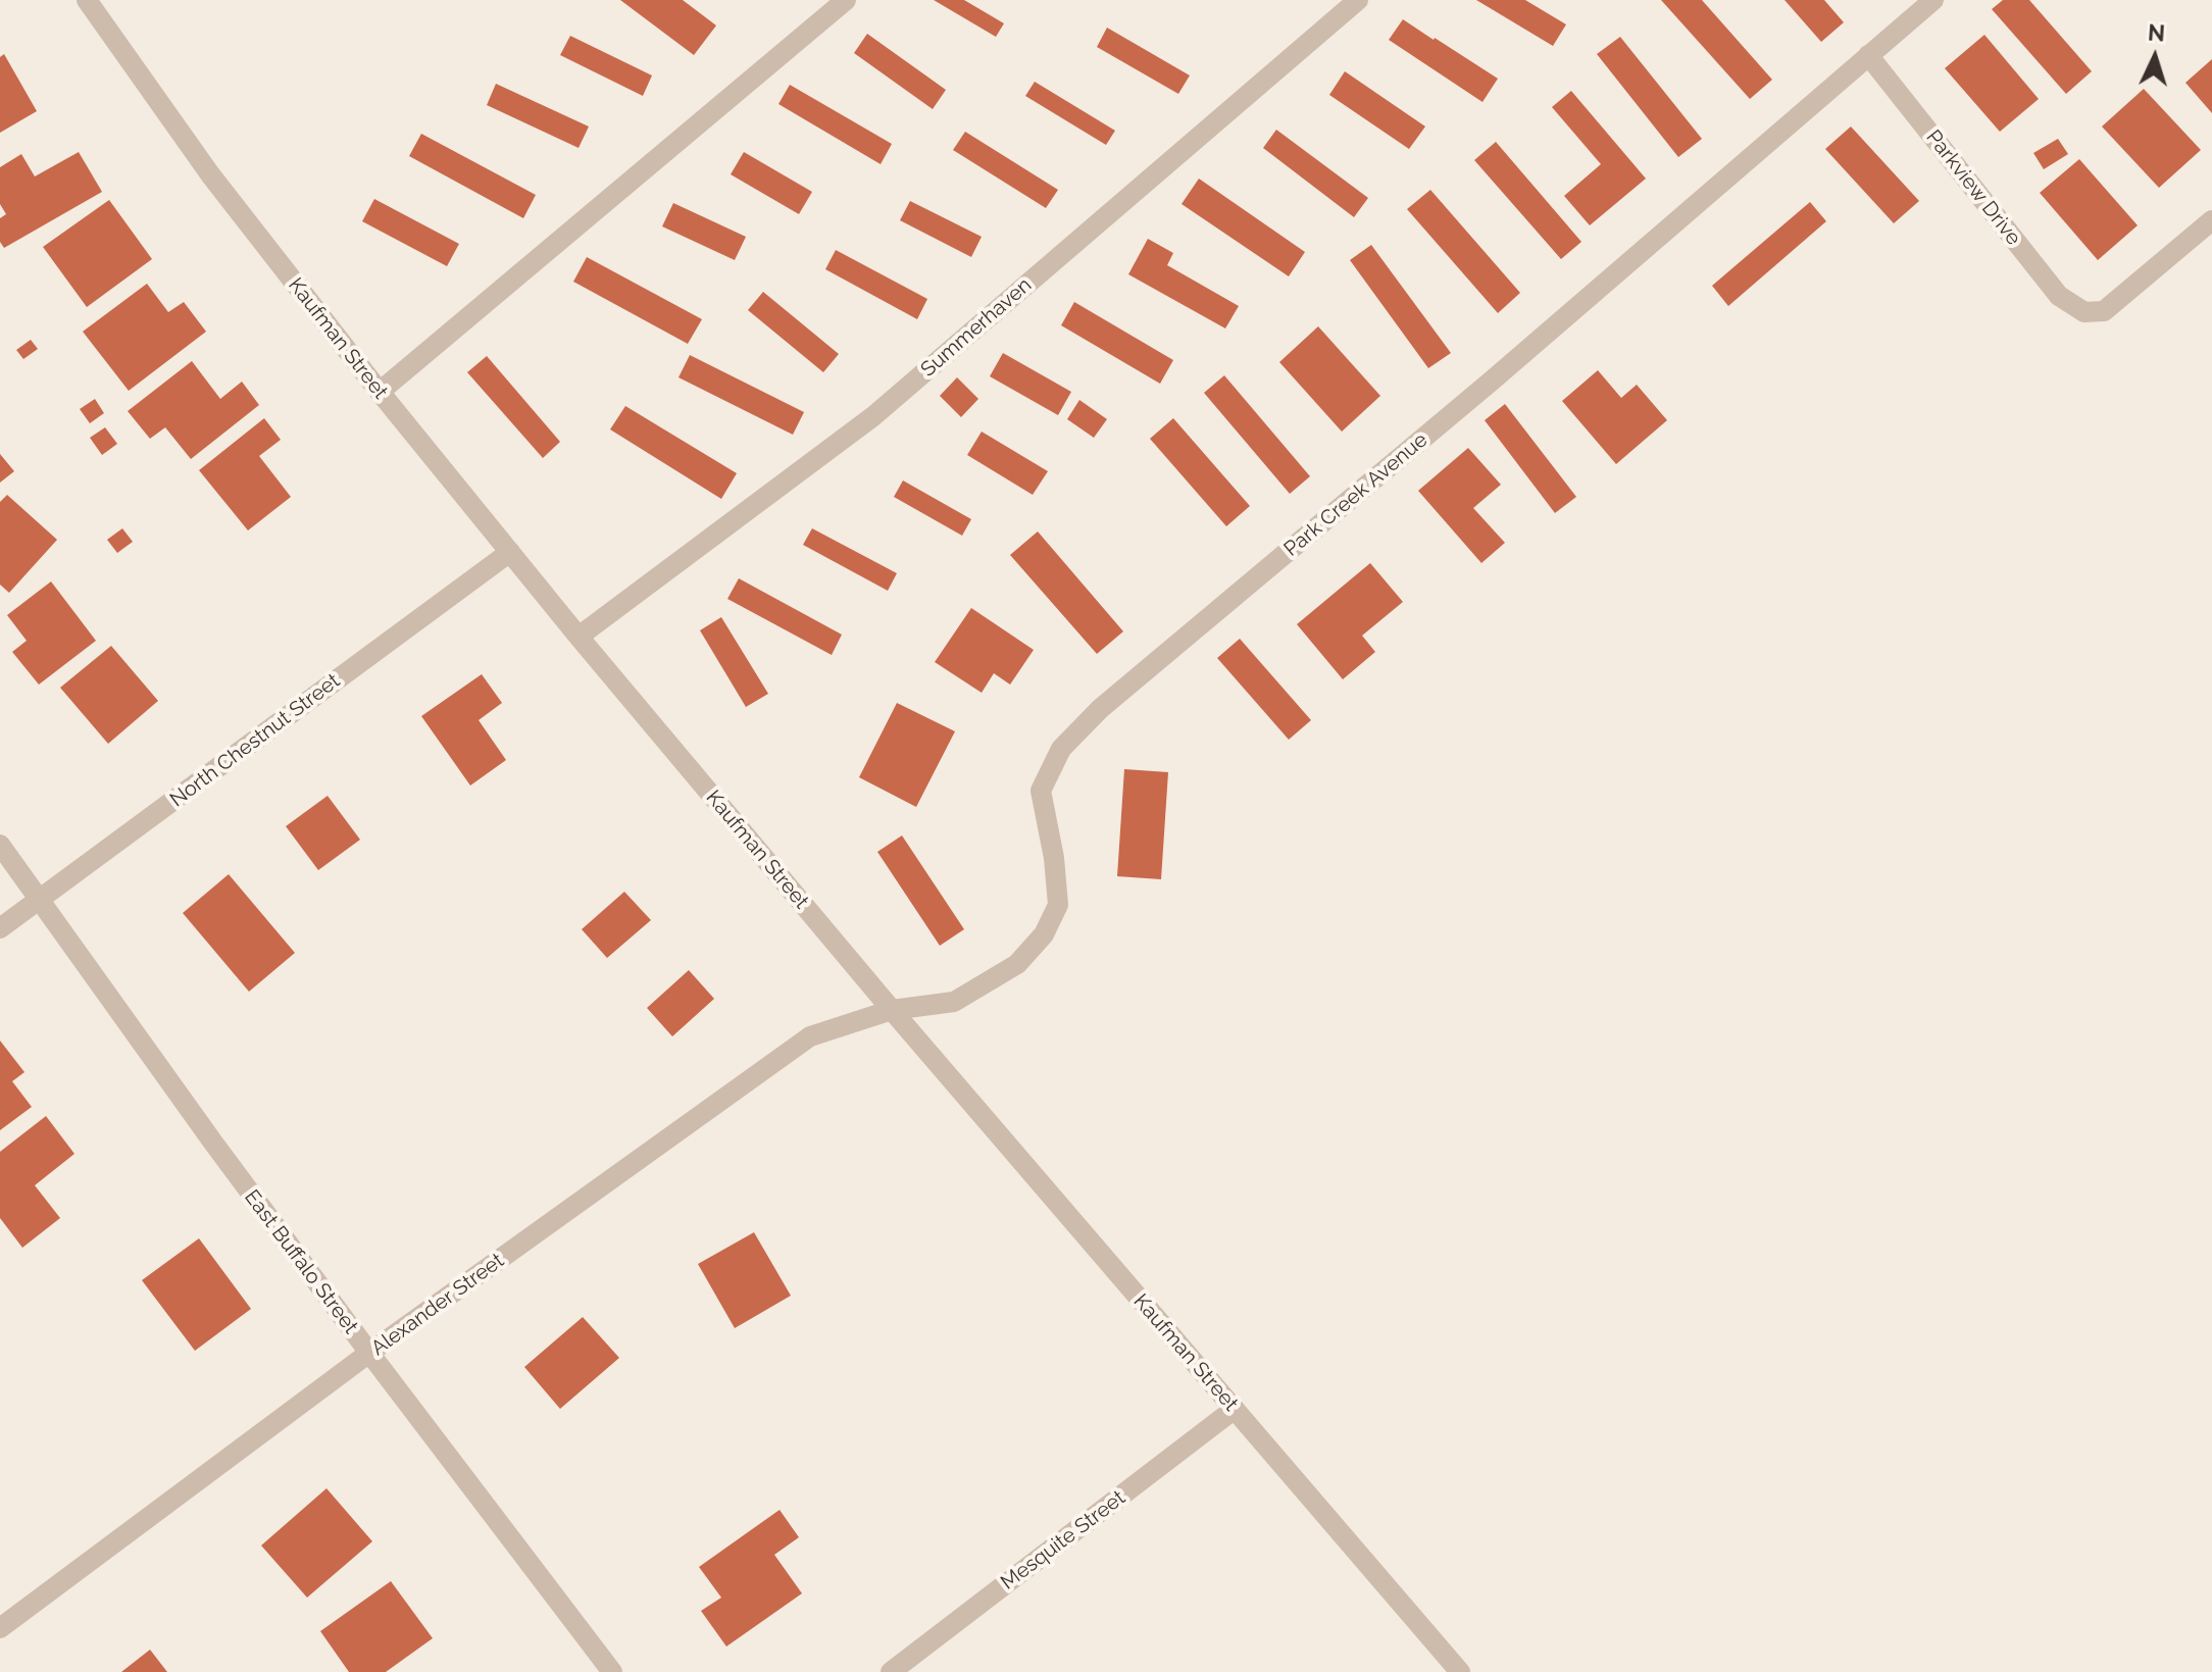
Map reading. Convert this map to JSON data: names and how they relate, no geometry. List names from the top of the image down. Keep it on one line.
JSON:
{"streets":{"street":["Parkview Drive","Summerhaven","Kaufman Street","Park Creek Avenue","North Chestnut Street","East Buffalo Street","Alexander Street","Mesquite Street"]},"crossings":[["Parkview Drive","Park Creek Avenue"],["Summerhaven","Kaufman Street"],["Kaufman Street","Park Creek Avenue"],["Kaufman Street","North Chestnut Street"],["Kaufman Street","Alexander Street"],["Kaufman Street","Mesquite Street"],["Park Creek Avenue","Alexander Street"],["North Chestnut Street","East Buffalo Street"],["East Buffalo Street","Alexander Street"]],"north":"top"}
